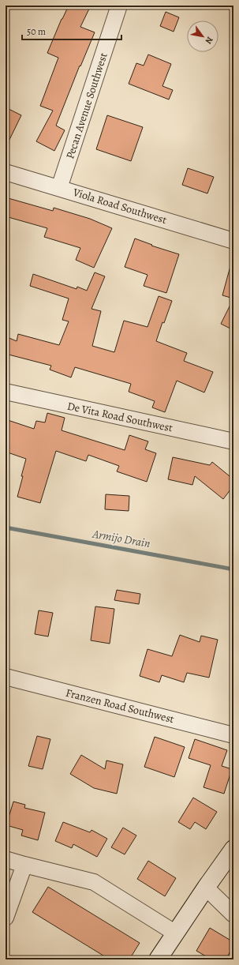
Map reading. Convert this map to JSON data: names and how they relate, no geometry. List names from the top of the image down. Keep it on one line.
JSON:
{"streets":{"street":["Pecan Avenue Southwest","Viola Road Southwest","De Vita Road Southwest","Franzen Road Southwest"]},"crossings":[["Pecan Avenue Southwest","Viola Road Southwest"]],"water":["Armijo Drain"],"scale_bar":"50 m","north":"bottom right"}
